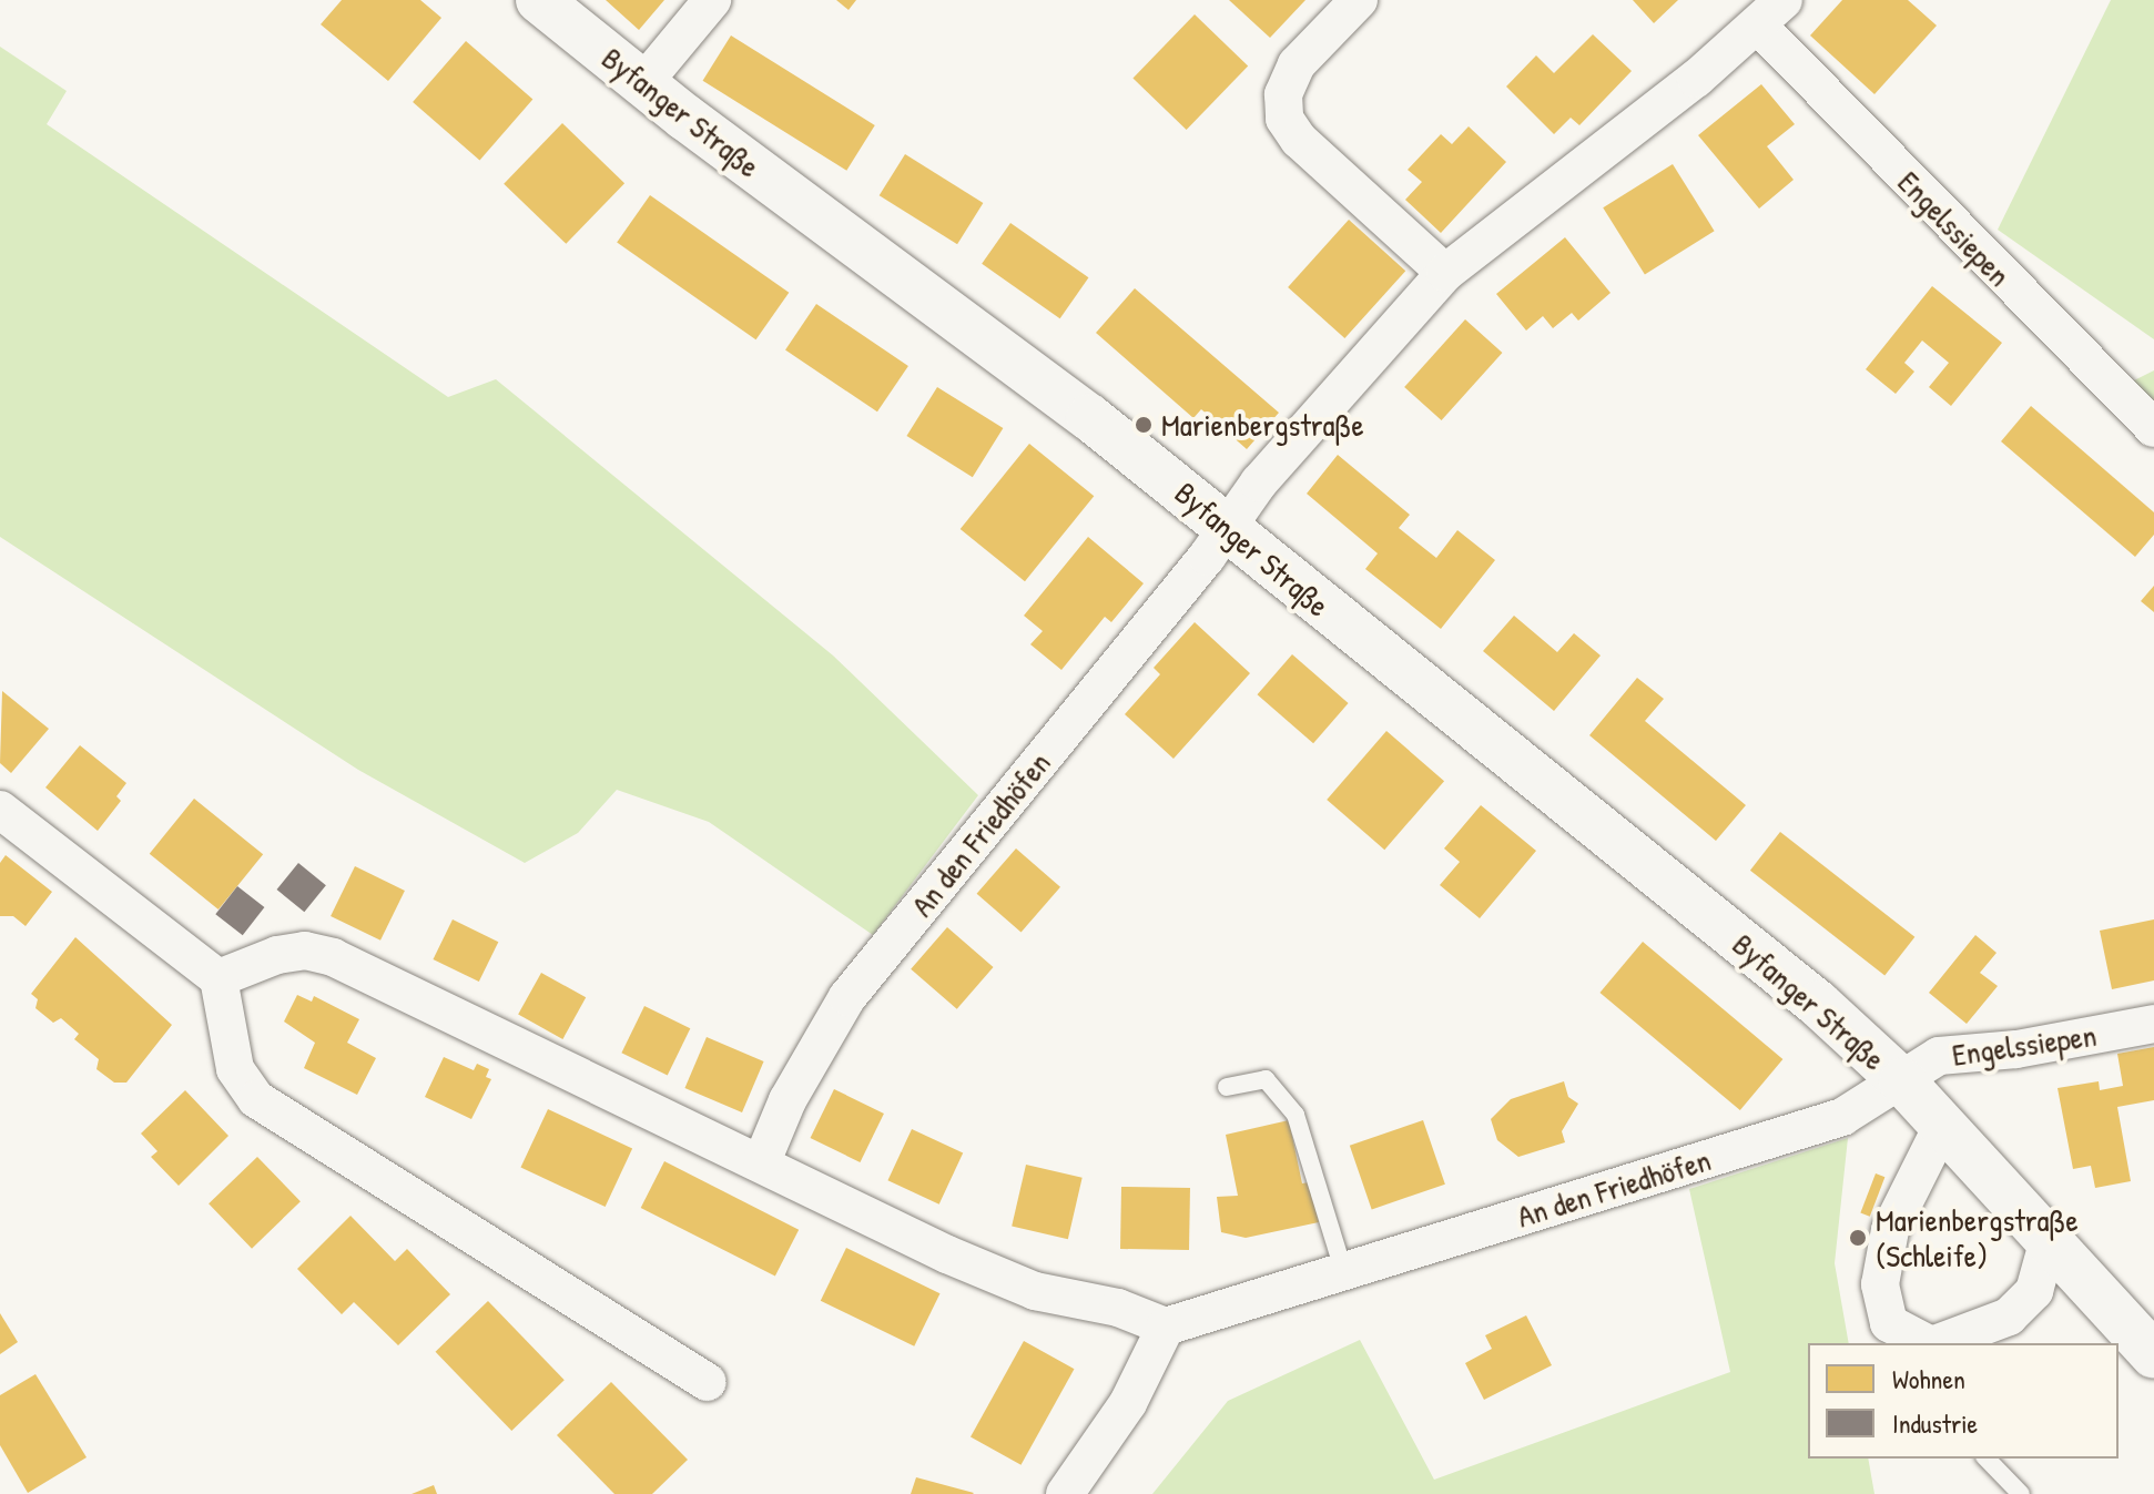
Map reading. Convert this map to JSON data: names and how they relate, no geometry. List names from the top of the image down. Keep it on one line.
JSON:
{"streets":{"street":["Byfanger Straße","Engelssiepen","An den Friedhöfen"]},"crossings":[["Byfanger Straße","Engelssiepen"],["Byfanger Straße","An den Friedhöfen"],["Engelssiepen","An den Friedhöfen"]],"places":["Marienbergstraße","Marienbergstraße (Schleife)"],"legend":["Wohnen","Industrie"]}
